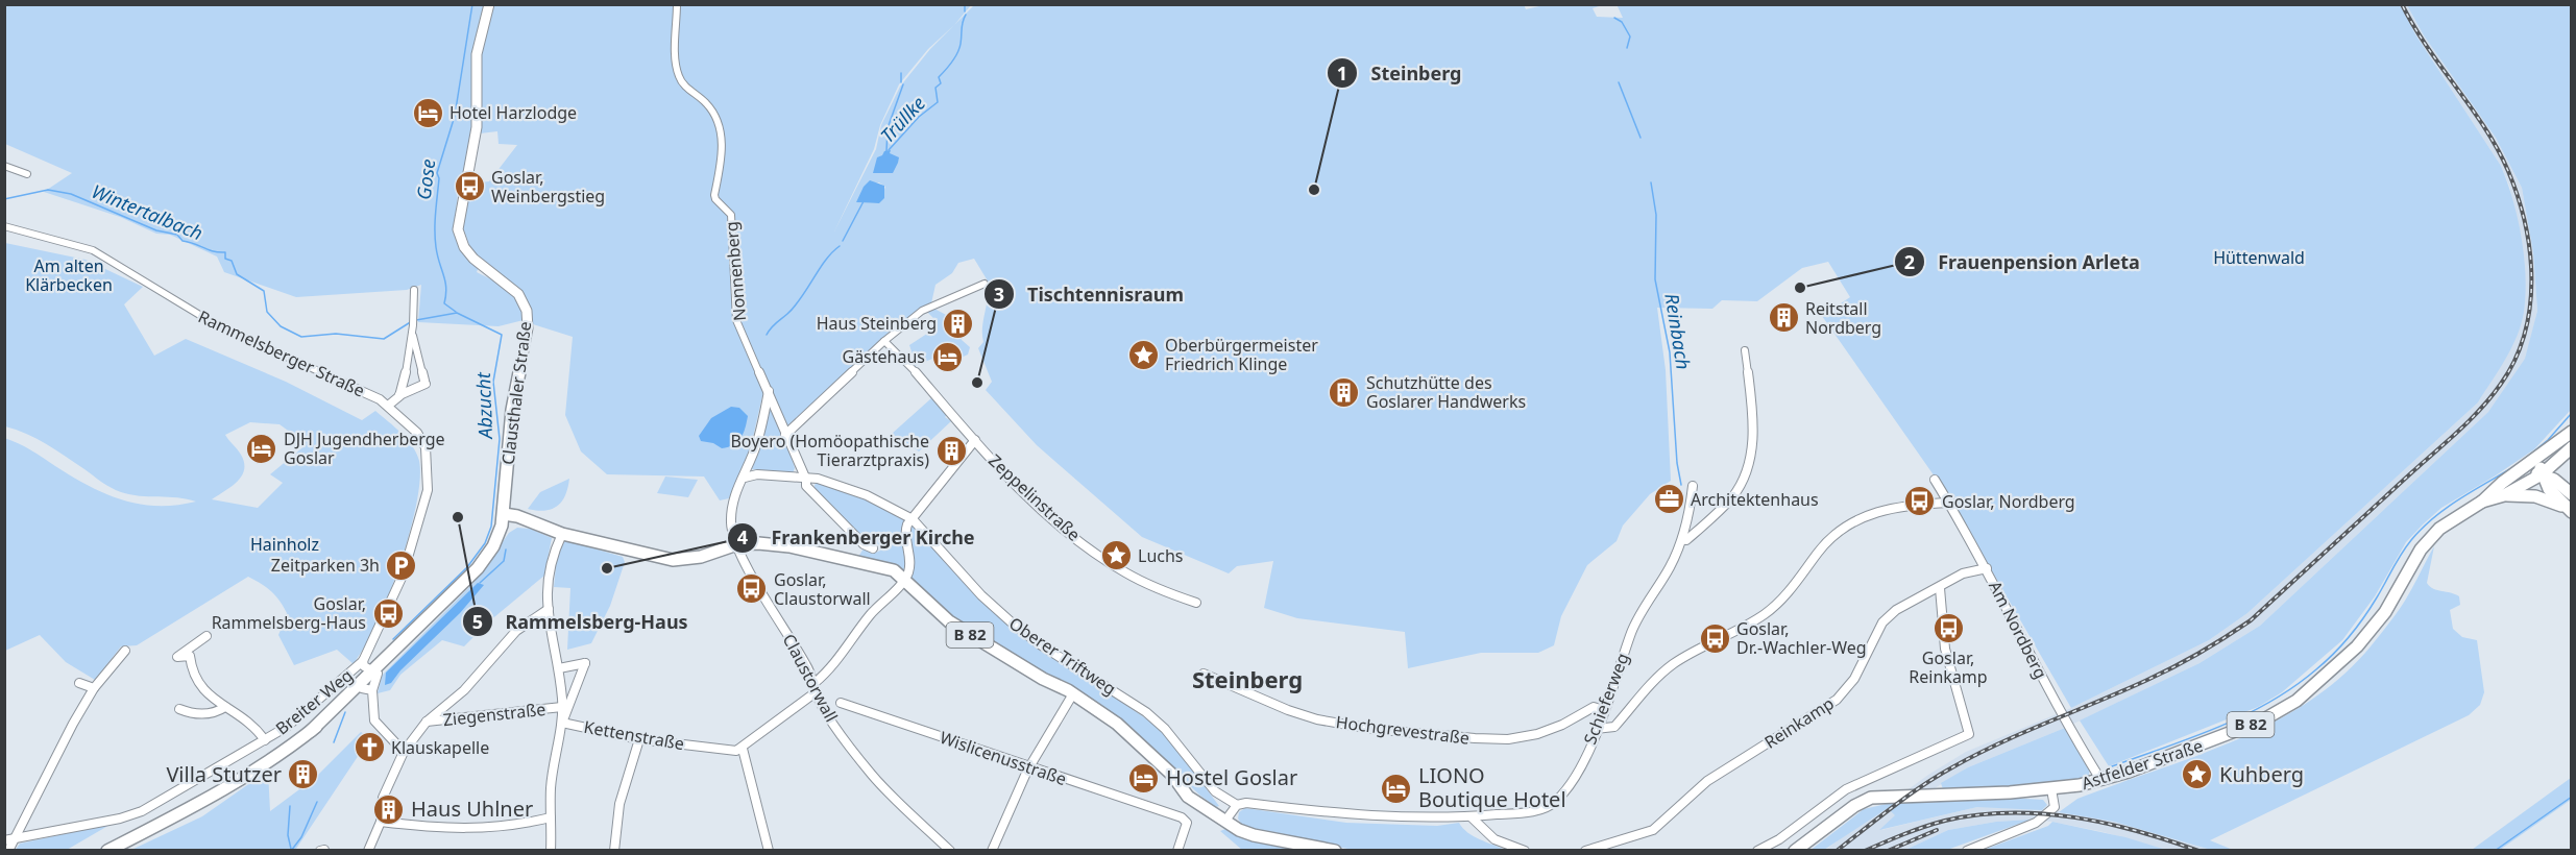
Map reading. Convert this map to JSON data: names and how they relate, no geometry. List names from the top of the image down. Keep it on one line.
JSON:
{"streets":{"main road":["Clausthaler Straße","B 82","Astfelder Straße"],"street":["Nonnenberg","Rammelsberger Straße","Zeppelinstraße","Am Nordberg","Oberer Triftweg","Claustorwall","Schieferweg","Breiter Weg","Ziegenstraße","Reinkamp","Hochgrevestraße","Kettenstraße","Wislicenusstraße"]},"crossings":[["Nonnenberg","Oberer Triftweg"],["Rammelsberger Straße","Breiter Weg"],["Clausthaler Straße","Breiter Weg"],["Zeppelinstraße","B 82"],["Zeppelinstraße","Oberer Triftweg"],["Am Nordberg","Reinkamp"],["Am Nordberg","Astfelder Straße"],["B 82","Claustorwall"],["B 82","Astfelder Straße"],["Oberer Triftweg","Claustorwall"],["Oberer Triftweg","Schieferweg"],["Schieferweg","Hochgrevestraße"]],"districts":["Steinberg"],"water":["Trüllke","Gose","Wintertalbach","Reinbach","Abzucht"],"parks":["Hüttenwald","Am alten Klärbecken","Hainholz"],"places":{"hotel":["Hotel Harzlodge","Gästehaus","DJH Jugendherberge Goslar","Hostel Goslar","LIONO Boutique Hotel"],"bus stop":["Goslar, Weinbergstieg","Goslar, Nordberg","Goslar, Claustorwall","Goslar, Rammelsberg-Haus","Goslar, Reinkamp","Goslar, Dr.-Wachler-Weg"],"other":["Steinberg","Frauenpension Arleta","Tischtennisraum","Rammelsberg-Haus","Frankenberger Kirche"],"building":["Reitstall Nordberg","Haus Steinberg","Schutzhütte des Goslarer Handwerks","Boyero (Homöopathische Tierarztpraxis)","Villa Stutzer","Haus Uhlner"],"place":["Oberbürgermeister Friedrich Klinge","Luchs","Kuhberg"],"office":["Architektenhaus"],"parking":["Zeitparken 3h"],"church":["Klauskapelle"]}}
